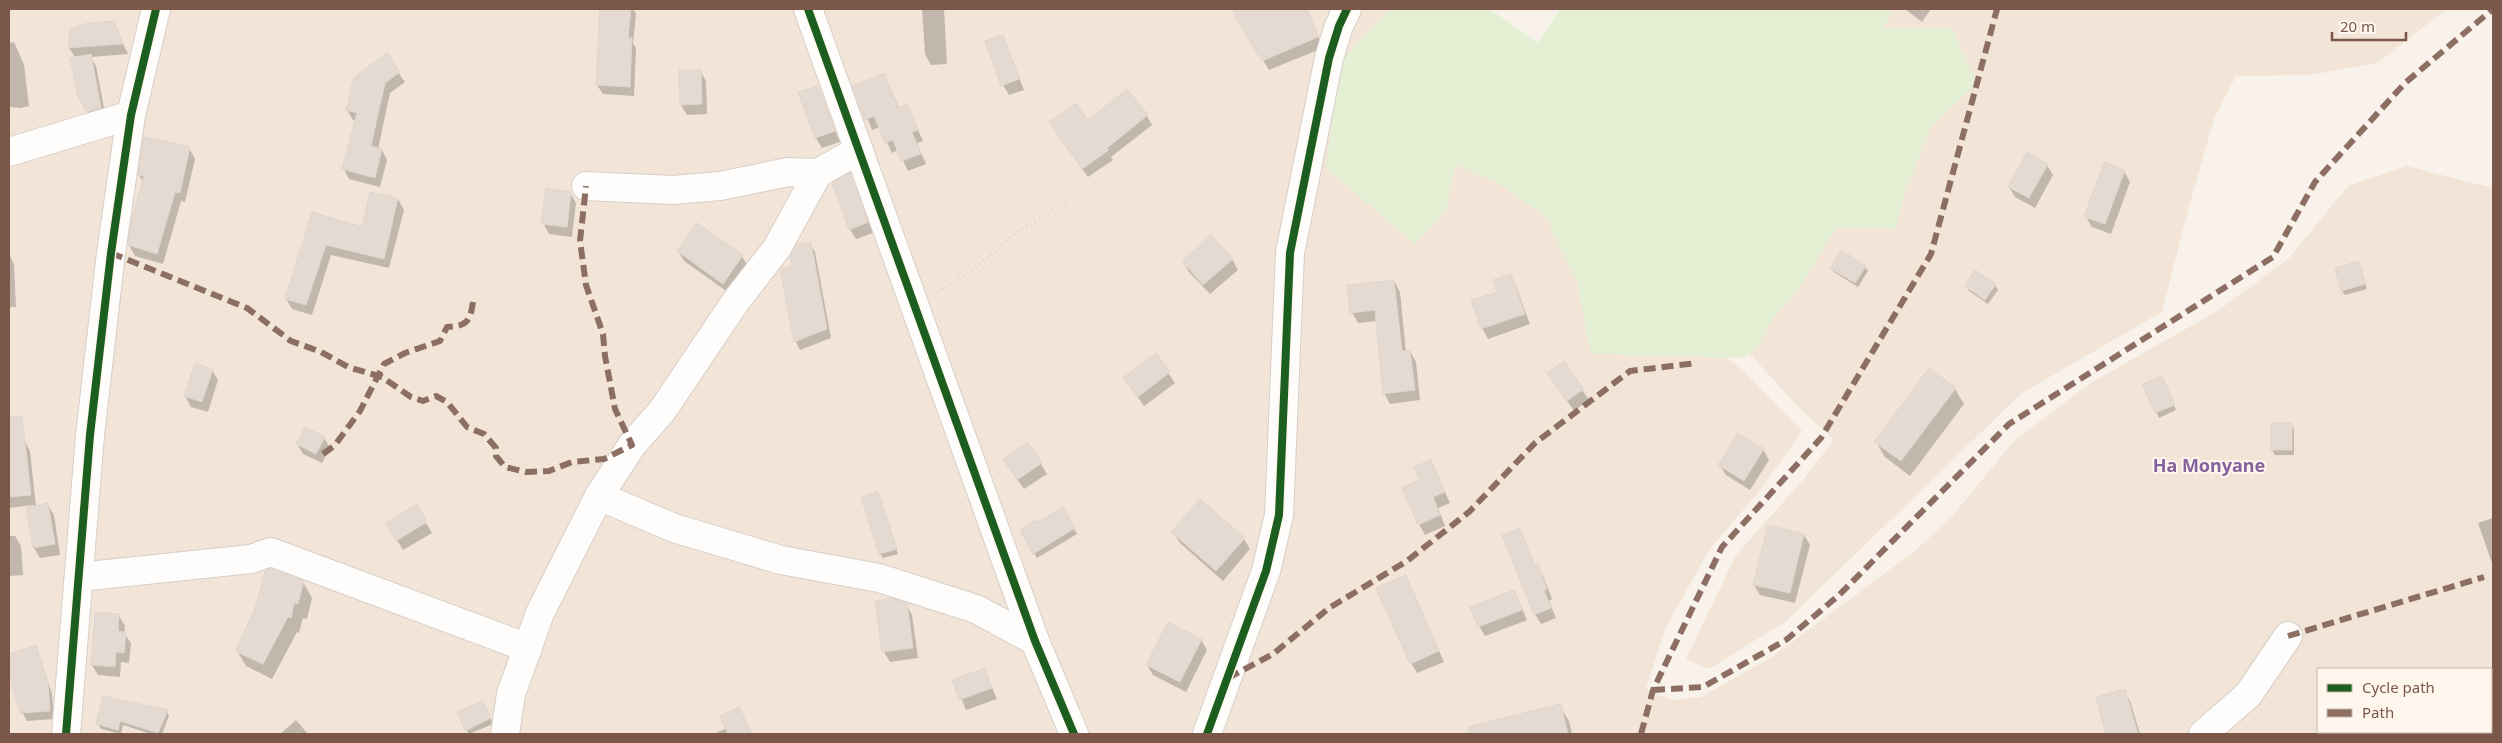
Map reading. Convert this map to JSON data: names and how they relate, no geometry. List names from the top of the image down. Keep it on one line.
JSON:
{"districts":["Ha Monyane"],"legend":["Cycle path","Path"],"scale_bar":"20 m"}
